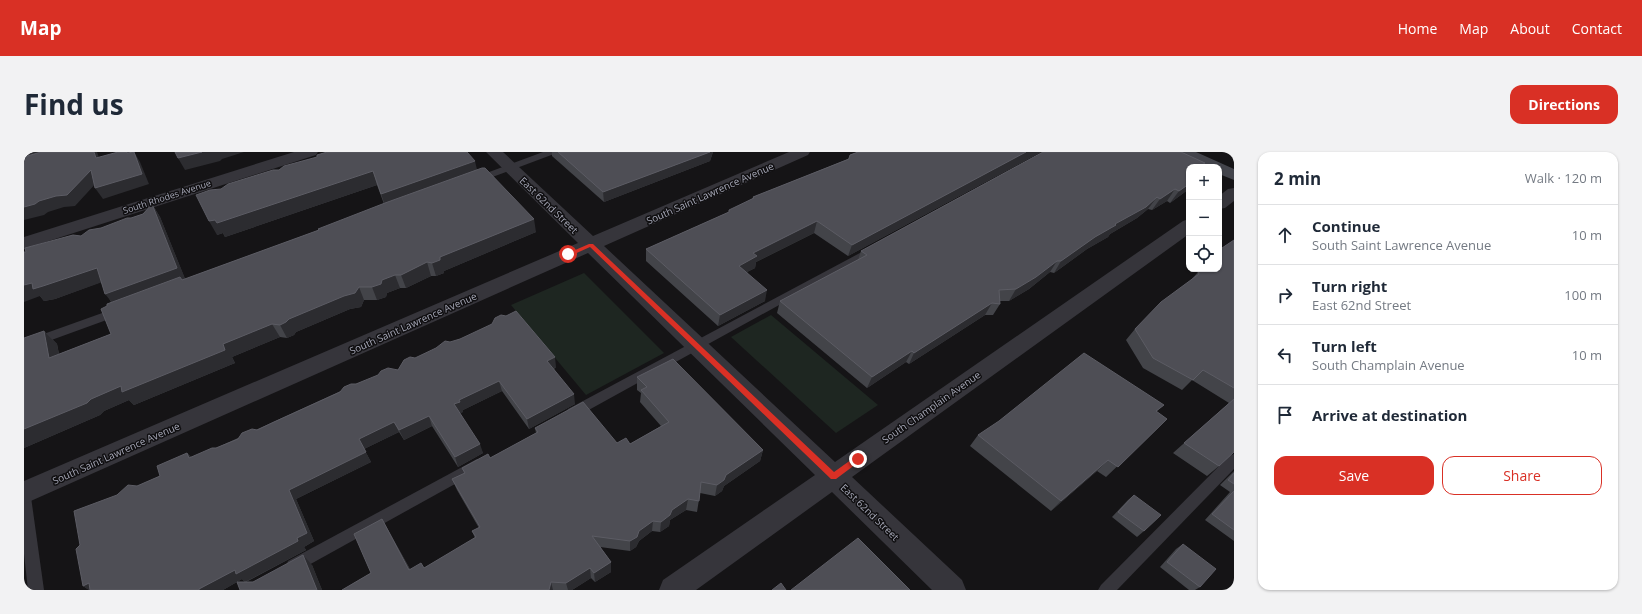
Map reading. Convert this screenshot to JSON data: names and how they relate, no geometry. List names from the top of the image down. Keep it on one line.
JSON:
{"streets":{"street":["South Saint Lawrence Avenue","South Rhodes Avenue","East 62nd Street","South Champlain Avenue"]},"crossings":[["South Saint Lawrence Avenue","East 62nd Street"],["East 62nd Street","South Champlain Avenue"]],"page":{"header":"Map","nav":["Home","Map","About","Contact"],"title":"Find us","buttons":["Directions",["Save","Share"]],"heading":["2 min","Walk · 120 m"],"map_buttons":["+","−"],"list":[["Continue","South Saint Lawrence Avenue","10 m"],["Turn right","East 62nd Street","100 m"],["Turn left","South Champlain Avenue","10 m"],"Arrive at destination"]}}
